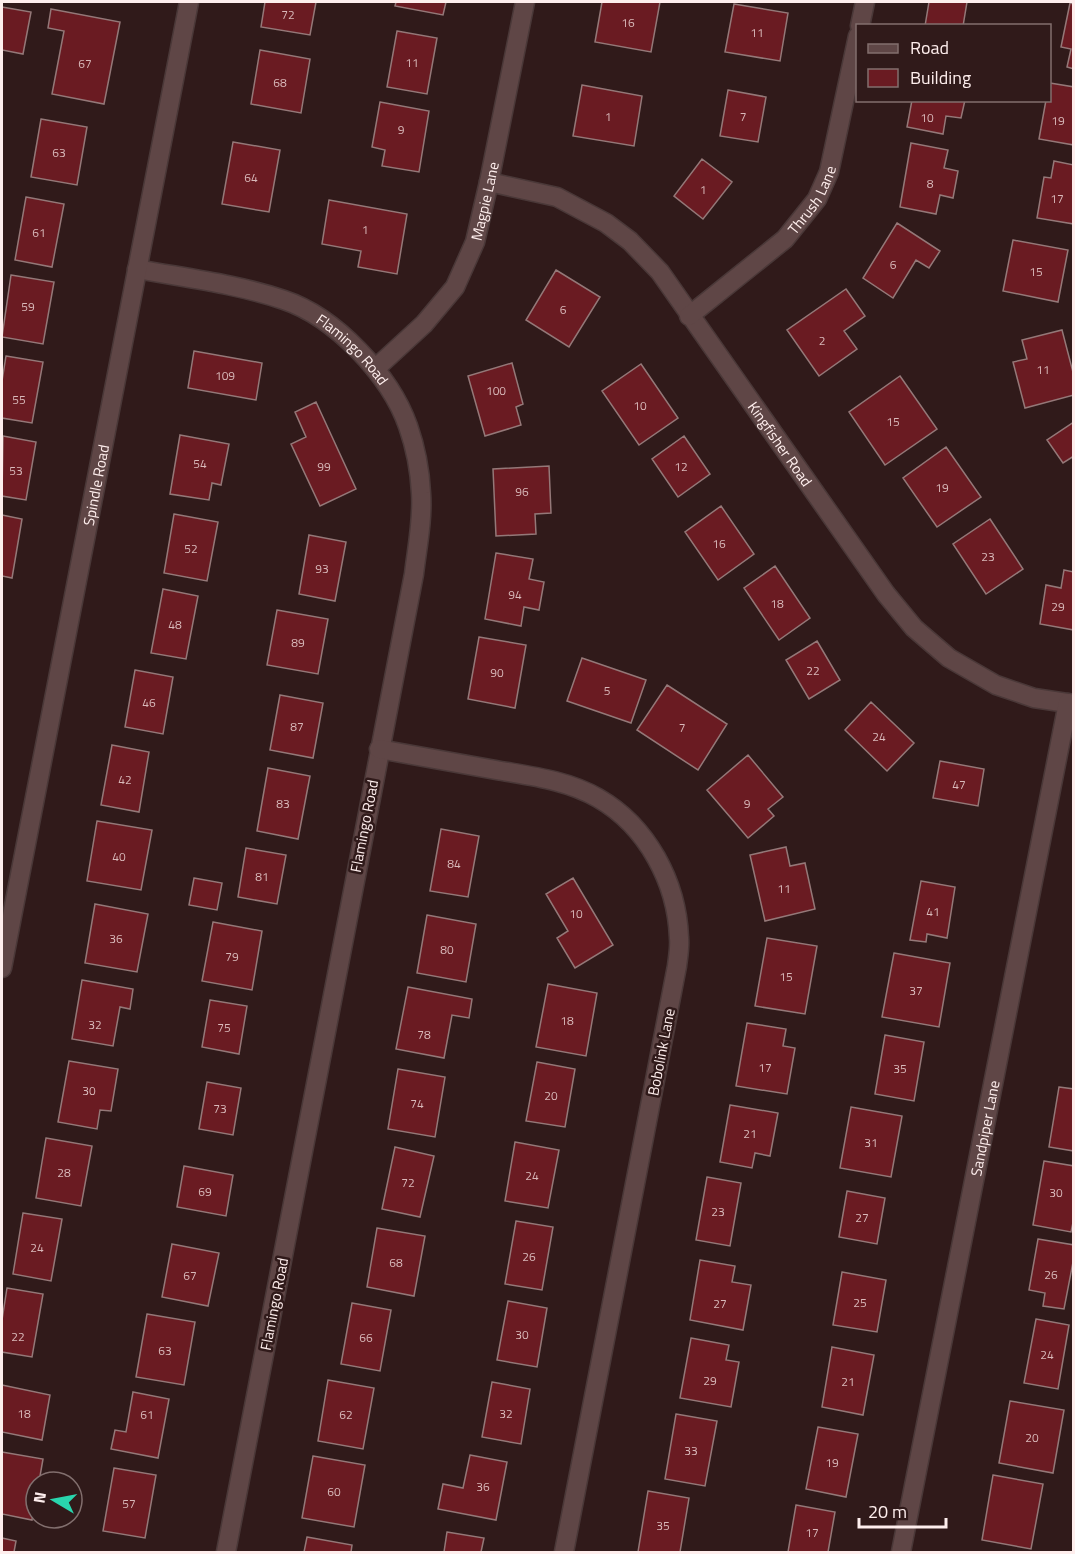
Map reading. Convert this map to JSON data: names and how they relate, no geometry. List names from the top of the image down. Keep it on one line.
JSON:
{"streets":{"street":["Thrush Lane","Magpie Lane","Flamingo Road","Kingfisher Road","Spindle Road","Bobolink Lane","Sandpiper Lane"]},"crossings":[["Thrush Lane","Kingfisher Road"],["Magpie Lane","Flamingo Road"],["Magpie Lane","Kingfisher Road"],["Flamingo Road","Spindle Road"],["Flamingo Road","Bobolink Lane"],["Kingfisher Road","Sandpiper Lane"]],"house_numbers":["72","16","11","11","67","68","1","7","10","19","9","63","64","8","1","17","1","61","6","15","59","6","2","11","109","100","55","10","15","54","99","12","53","19","96","16","52","23","93","94","18","29","48","89","22","90","5","46","87","7","24","42","47","83","9","40","84","81","11","41","10","36","80","79","15","37","18","32","75","78","17","35","30","20","74","73","21","31","28","24","72","69","30","23","27","24","26","68","26","67","25","27","30","22","66","63","24","29","21","18","32","61","62","20","33","19","36","60","57","35","17"],"legend":["Road","Building"],"scale_bar":"20 m","north":"left"}
